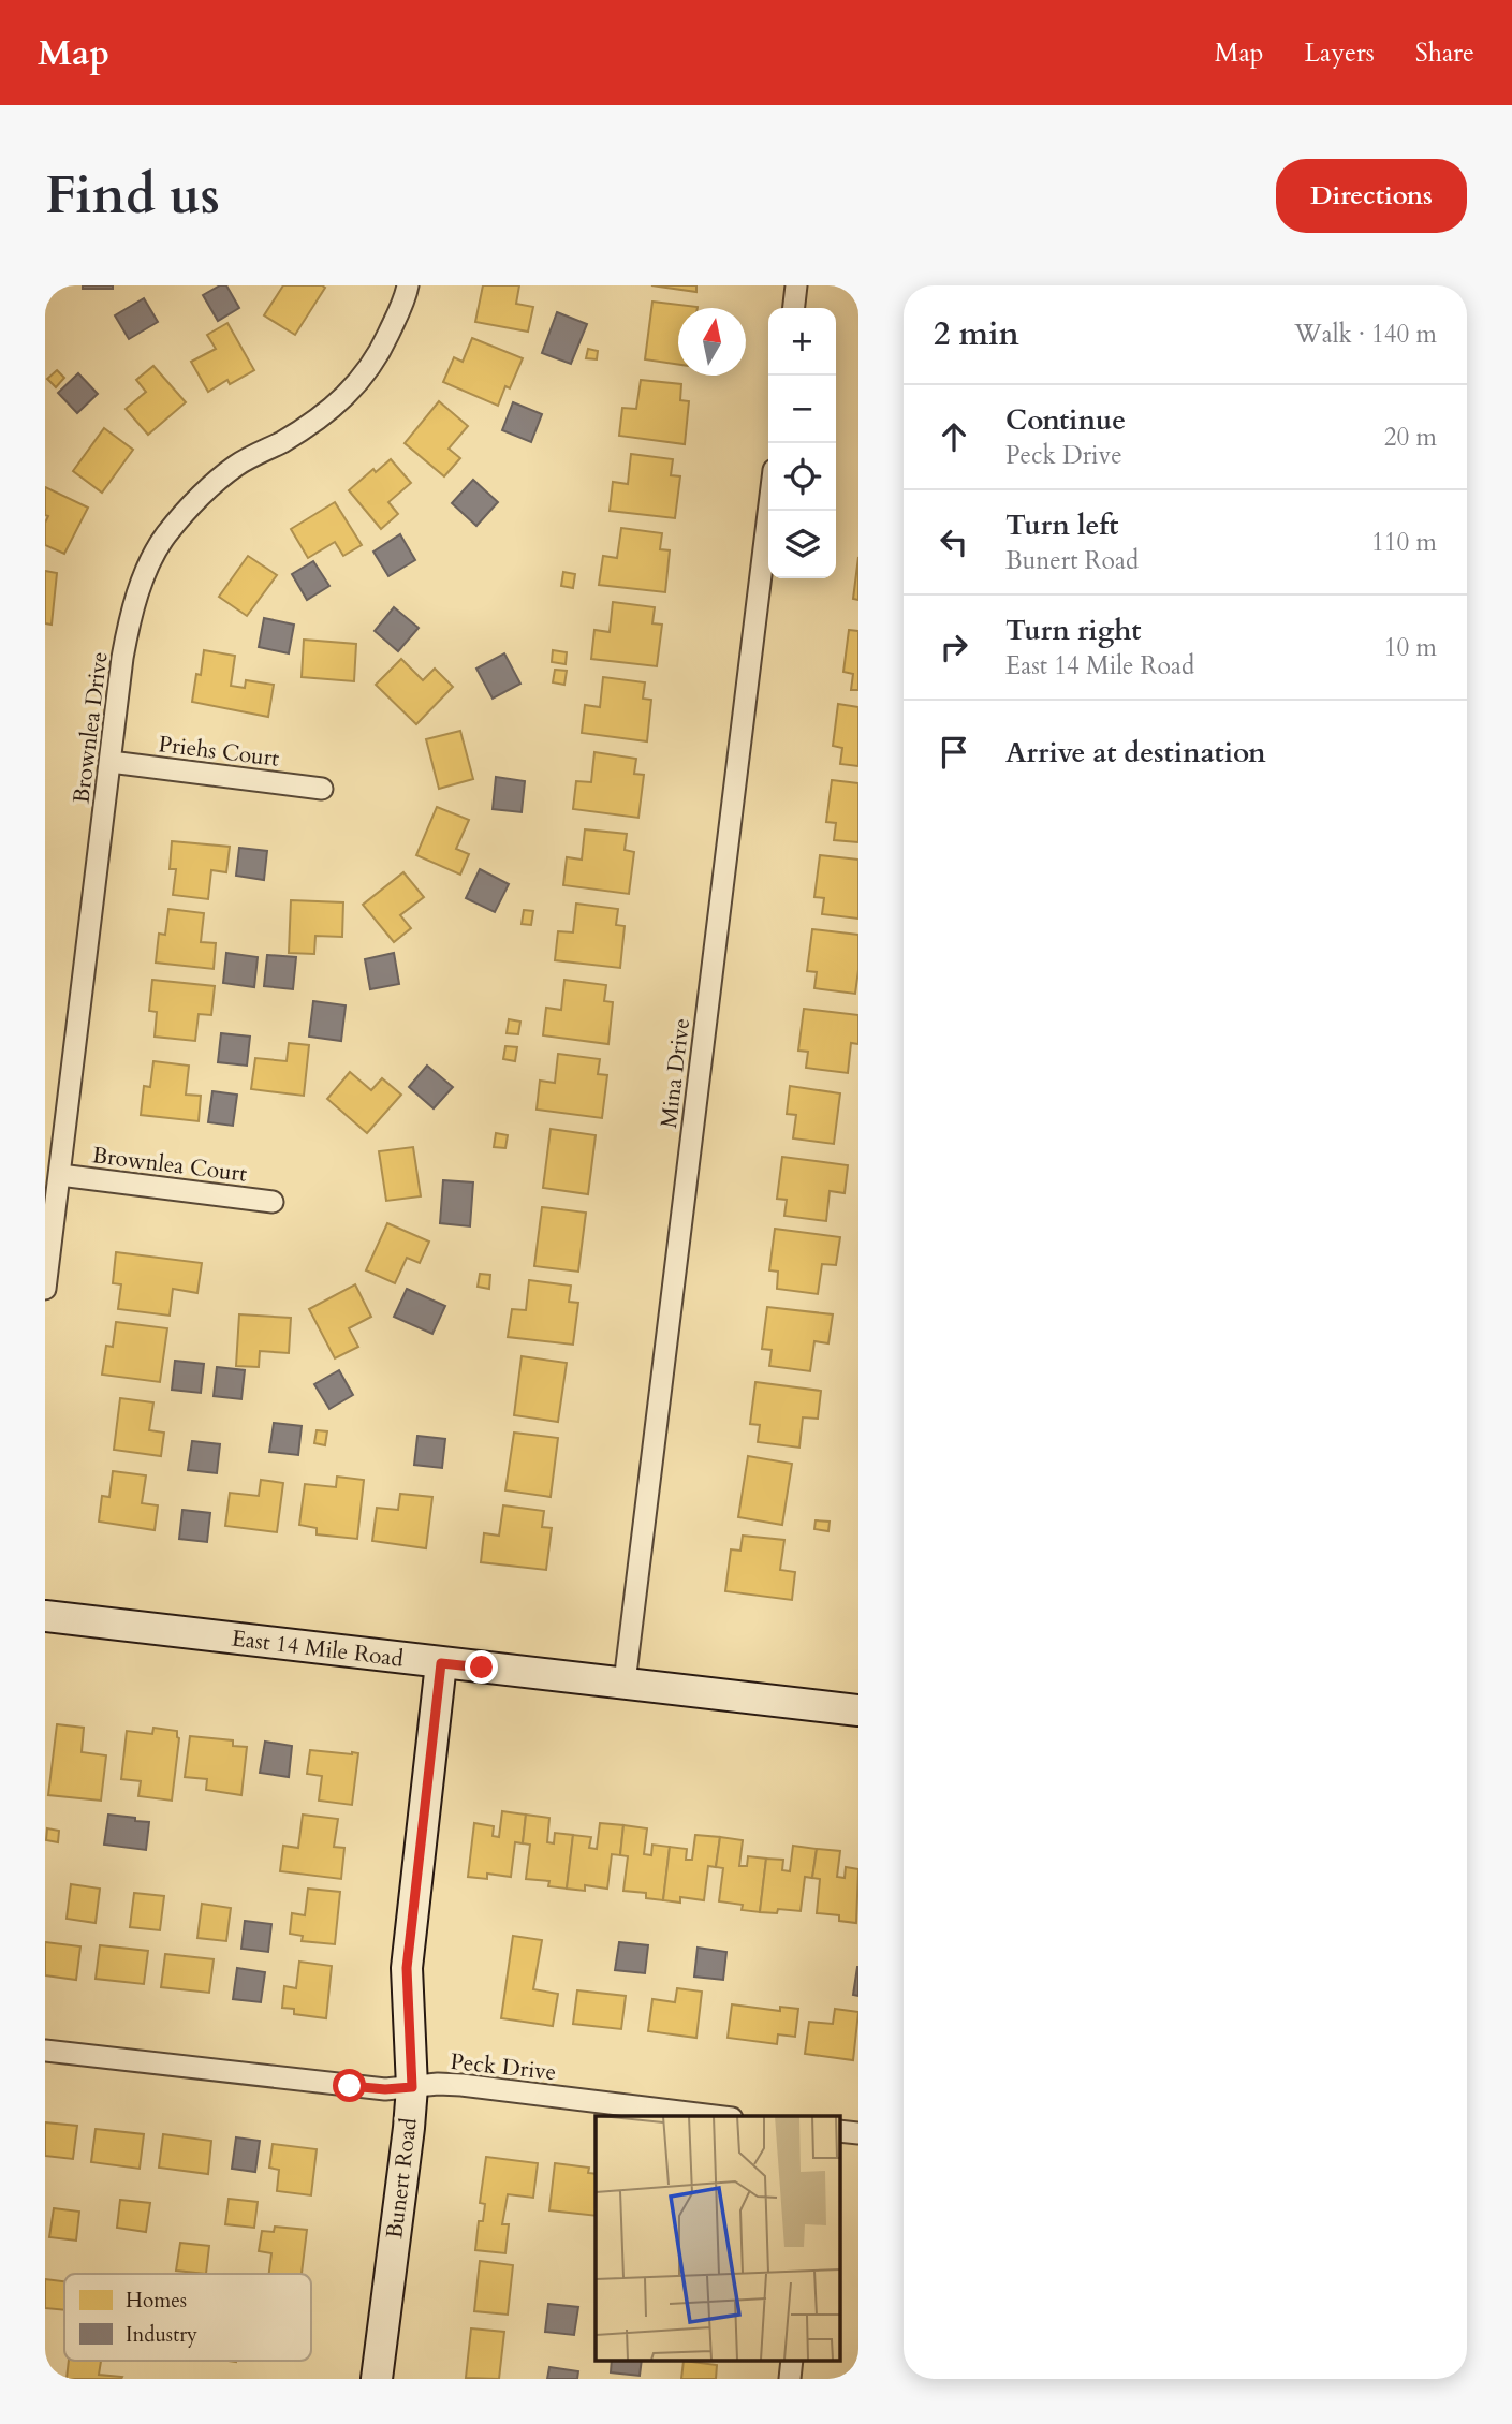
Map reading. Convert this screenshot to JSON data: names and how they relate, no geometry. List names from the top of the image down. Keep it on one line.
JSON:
{"streets":{"main road":["East 14 Mile Road","Bunert Road"],"street":["Brownlea Drive","Priehs Court","Mina Drive","Brownlea Court","Peck Drive"]},"crossings":[["Brownlea Drive","Priehs Court"],["Brownlea Drive","Brownlea Court"],["Mina Drive","East 14 Mile Road"],["East 14 Mile Road","Bunert Road"],["Peck Drive","Bunert Road"]],"legend":["Homes","Industry"],"north":"top","page":{"header":"Map","nav":["Map","Layers","Share"],"buttons":"Directions","title":"Find us","heading":["2 min","Walk · 140 m"],"map_buttons":["+","−"],"list":[["Continue","Peck Drive","20 m"],["Turn left","Bunert Road","110 m"],["Turn right","East 14 Mile Road","10 m"],"Arrive at destination"]}}
